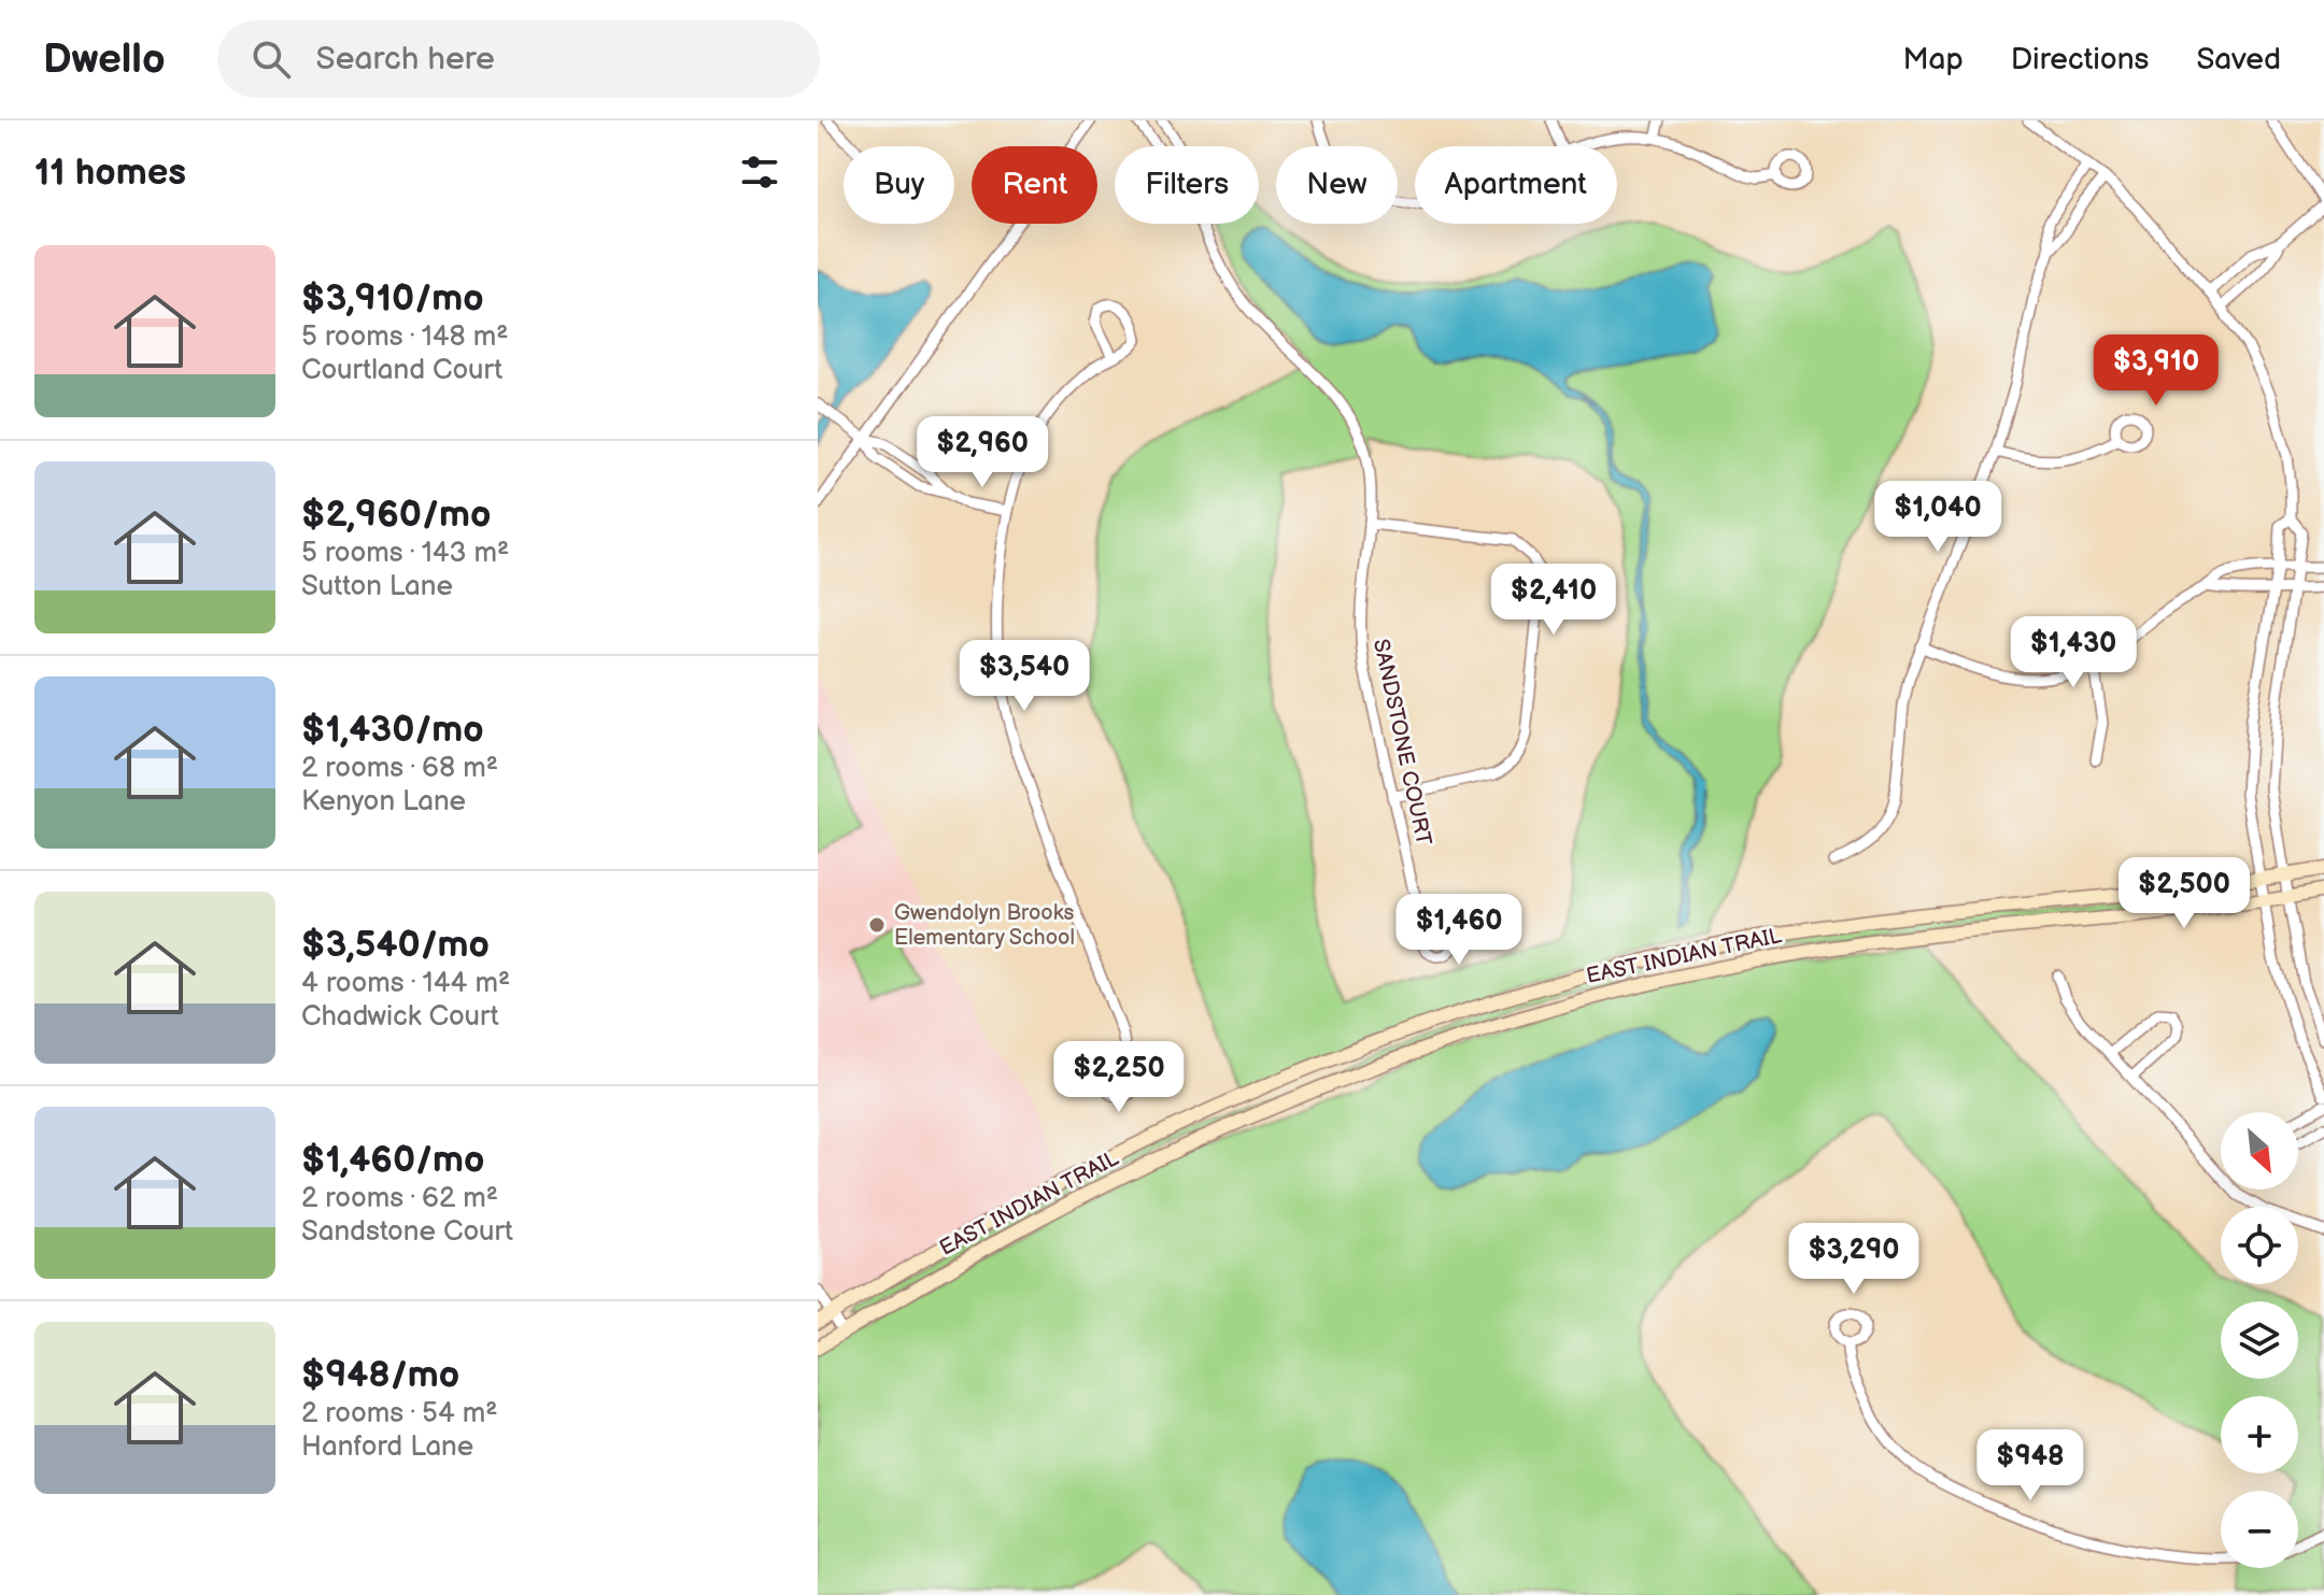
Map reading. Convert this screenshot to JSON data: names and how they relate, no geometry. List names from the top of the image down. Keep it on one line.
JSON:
{"streets":{"main road":["EAST INDIAN TRAIL"],"street":["SANDSTONE COURT"]},"places":["Gwendolyn Brooks Elementary School"],"north":"bottom right","page":{"header":"Dwello","search":"Search here","nav":["Map","Directions","Saved"],"heading":"11 homes","chip":["Buy","Rent","Filters","New","Apartment"],"list":[{"name":"$3,910/mo","note":"5 rooms · 148 m² · Courtland Court"},{"name":"$2,960/mo","note":"5 rooms · 143 m² · Sutton Lane"},{"name":"$1,430/mo","note":"2 rooms · 68 m² · Kenyon Lane"},{"name":"$3,540/mo","note":"4 rooms · 144 m² · Chadwick Court"},{"name":"$1,460/mo","note":"2 rooms · 62 m² · Sandstone Court"},{"name":"$948/mo","note":"2 rooms · 54 m² · Hanford Lane"}],"price":["$3,910","$2,960","$1,040","$2,410","$1,430","$3,540","$2,500","$1,460","$2,250","$3,290","$948"],"map_buttons":["+","−"]}}
